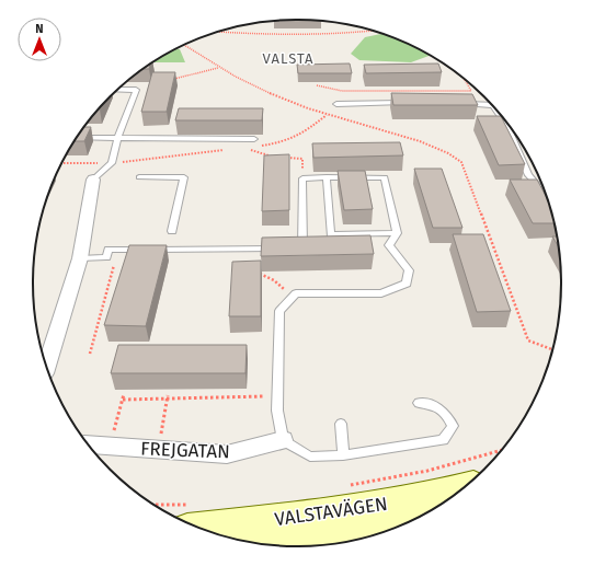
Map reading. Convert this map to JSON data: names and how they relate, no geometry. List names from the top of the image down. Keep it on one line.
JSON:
{"streets":{"street":["FREJGATAN","VALSTAVÄGEN"]},"districts":["VALSTA"],"north":"top"}
